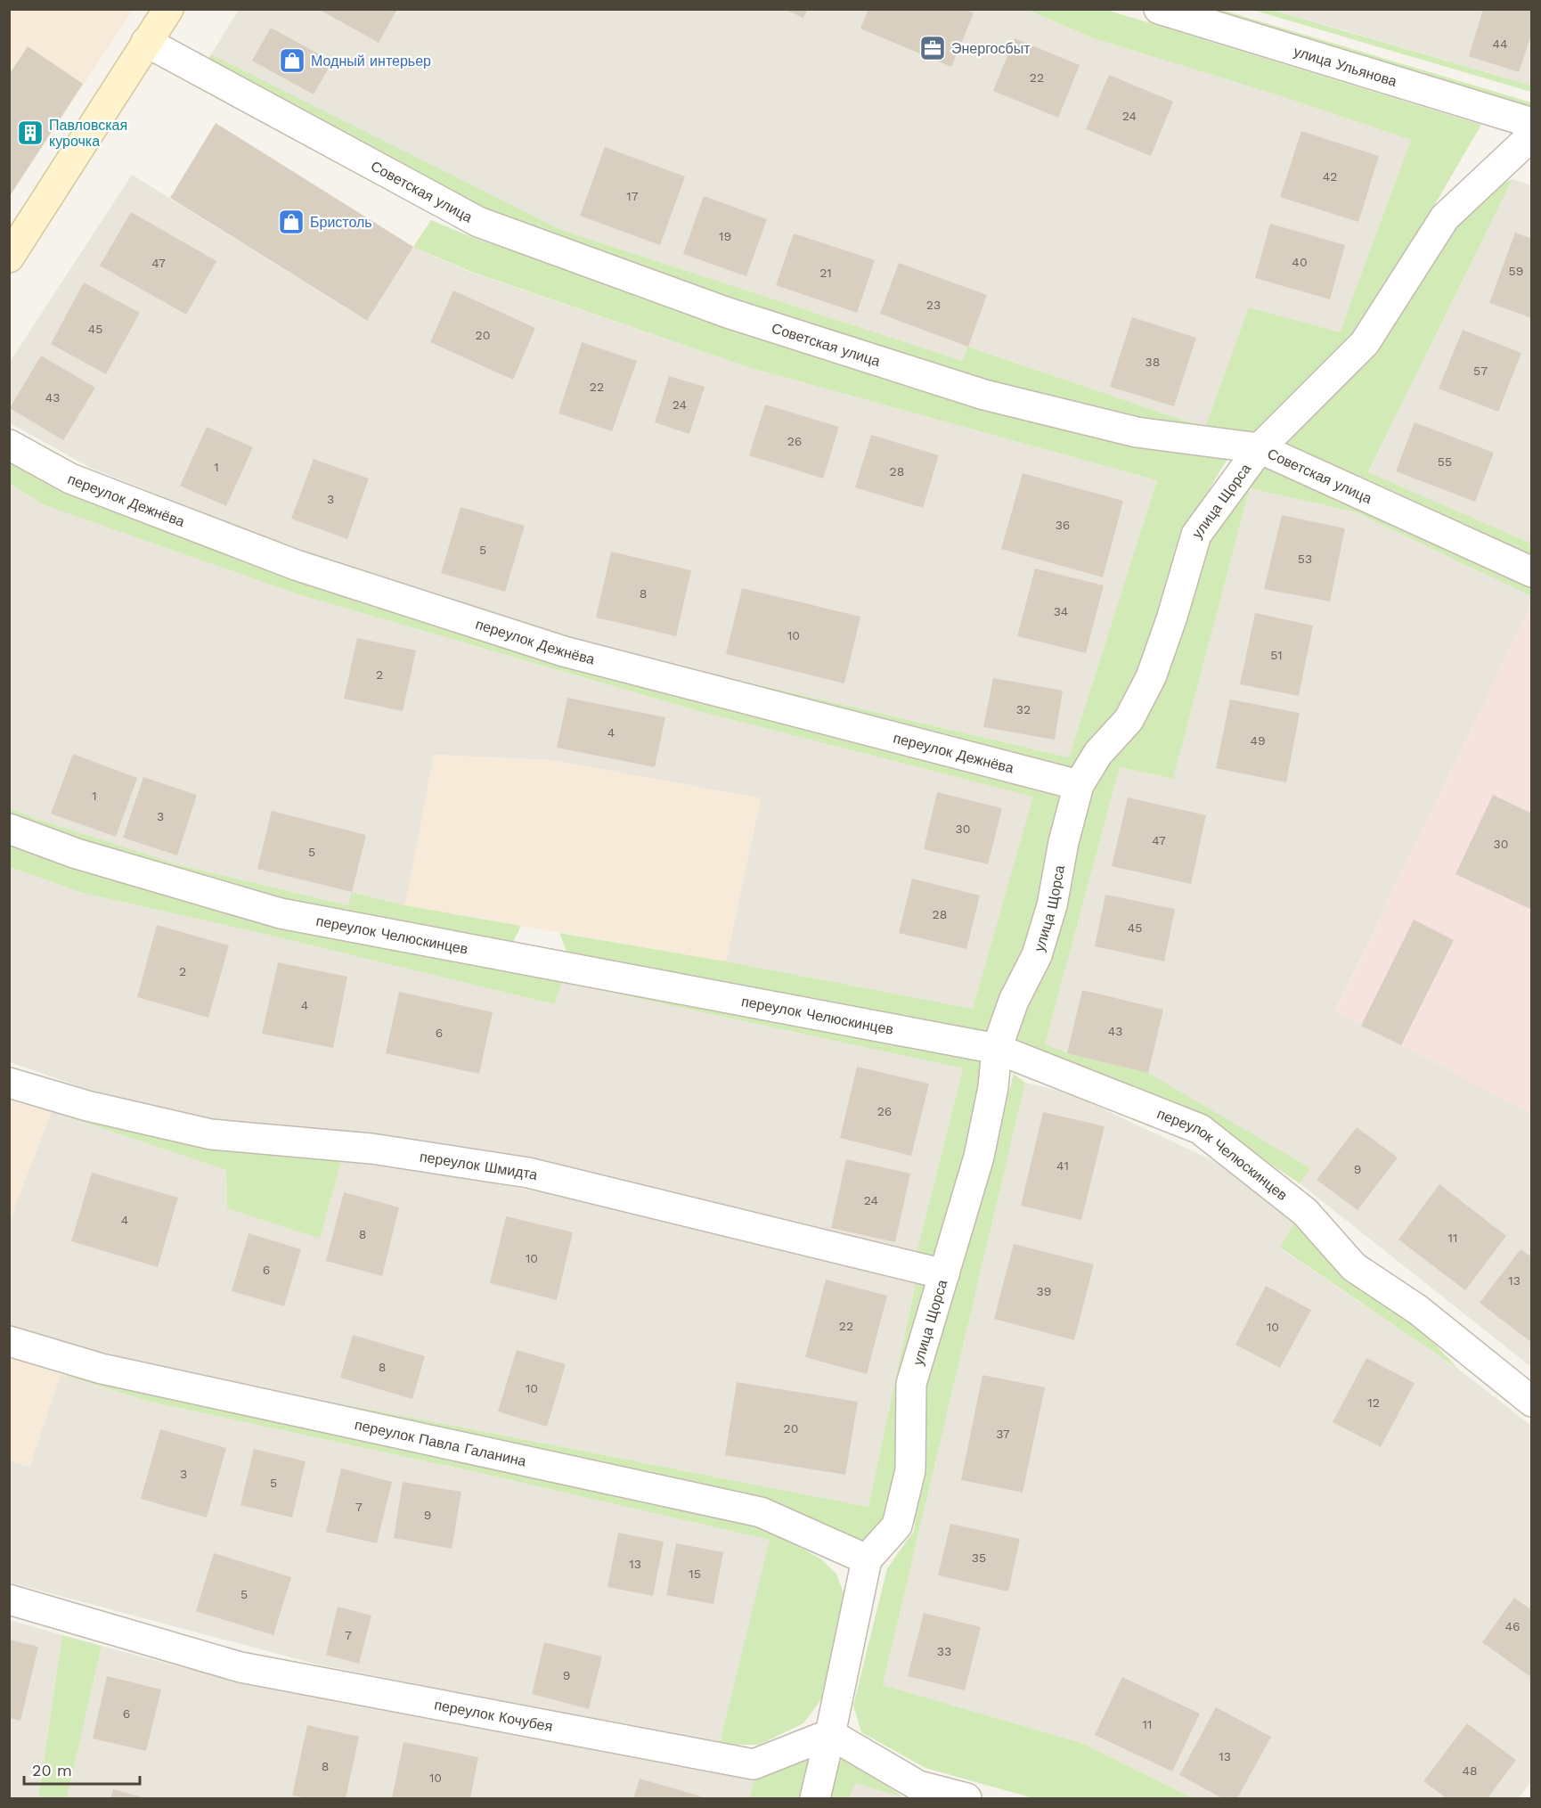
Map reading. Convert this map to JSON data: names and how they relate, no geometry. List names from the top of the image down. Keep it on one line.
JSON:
{"streets":{"street":["улица Ульянова","Советская улица","переулок Дежнёва","улица Щорса","переулок Челюскинцев","переулок Шмидта","переулок Павла Галанина","переулок Кочубея"]},"crossings":[["Советская улица","улица Щорса"],["переулок Дежнёва","улица Щорса"],["улица Щорса","переулок Челюскинцев"],["улица Щорса","переулок Шмидта"],["улица Щорса","переулок Павла Галанина"]],"places":{"office":["Энергосбыт"],"shop":["Модный интерьер","Бристоль"],"building":["Павловская курочка"]},"house_numbers":["44","22","24","42","17","19","40","47","59","21","23","45","20","38","57","22","43","24","26","55","1","28","3","36","5","53","8","34","10","51","2","32","4","49","1","3","30","47","30","5","28","45","2","4","43","6","26","41","9","24","4","8","11","10","6","13","39","22","10","8","10","12","20","37","3","5","7","9","35","13","15","5","46","7","33","9","6","11","13","8","48","10"],"scale_bar":"20 m"}
